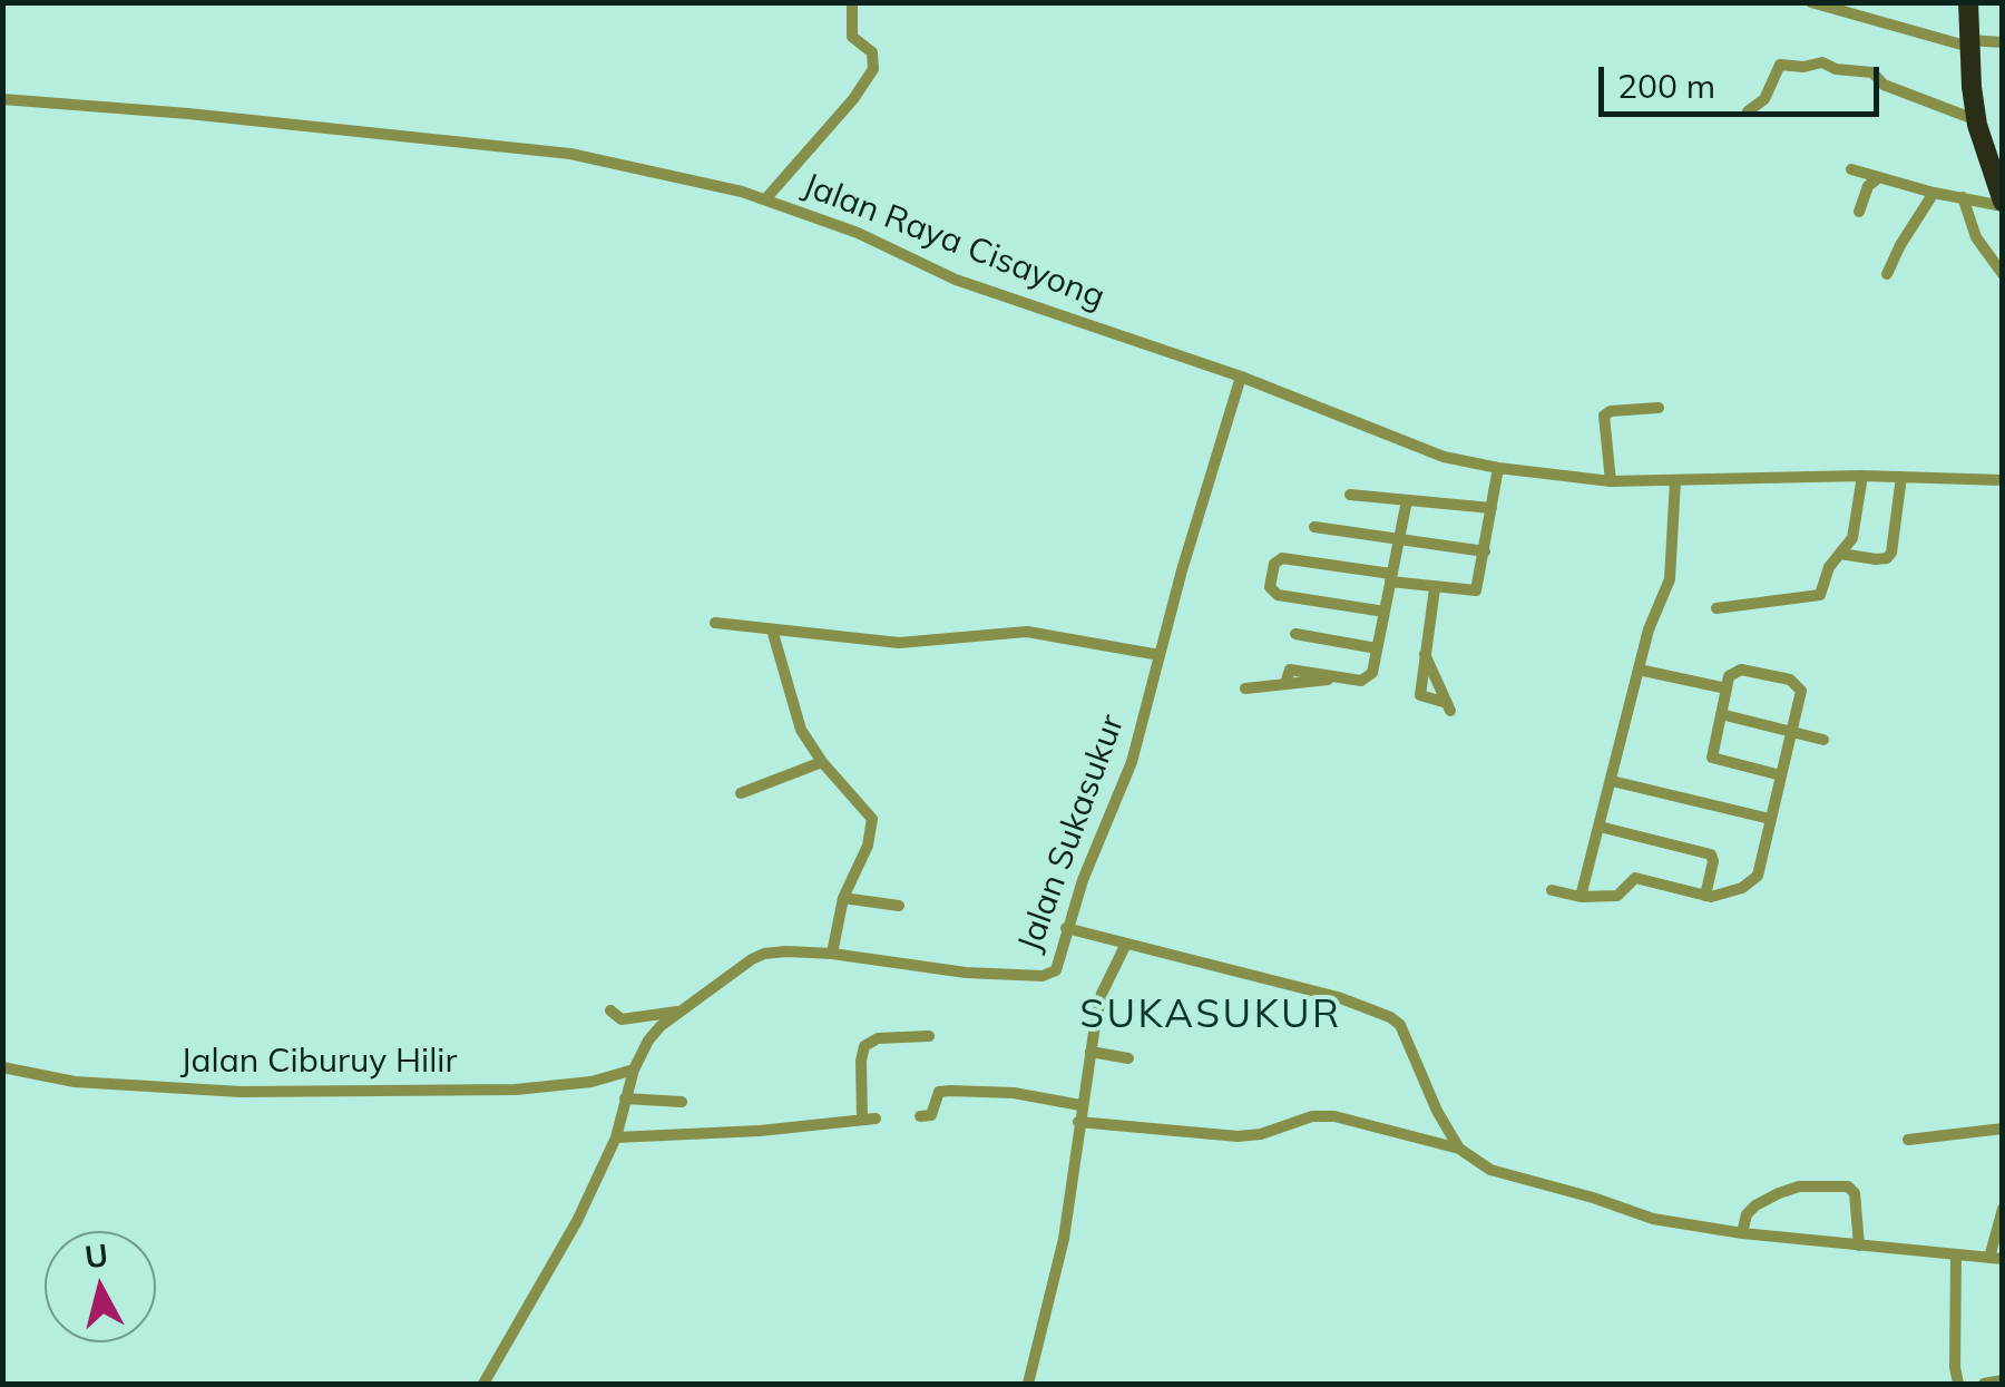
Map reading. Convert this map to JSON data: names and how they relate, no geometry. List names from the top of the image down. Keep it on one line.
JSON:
{"streets":{"street":["Jalan Raya Cisayong","Jalan Sukasukur","Jalan Ciburuy Hilir"]},"crossings":[["Jalan Raya Cisayong","Jalan Sukasukur"],["Jalan Sukasukur","Jalan Ciburuy Hilir"]],"districts":["SUKASUKUR"],"scale_bar":"200 m","north":"top"}
